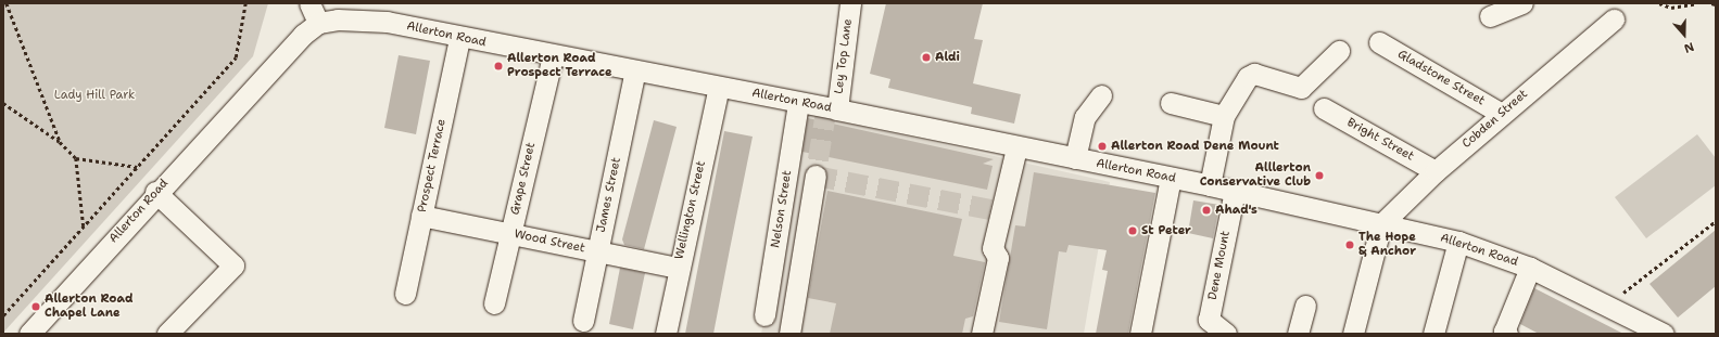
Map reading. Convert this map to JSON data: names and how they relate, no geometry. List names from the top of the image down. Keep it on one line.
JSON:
{"streets":{"street":["Allerton Road","Ley Top Lane","Gladstone Street","Cobden Street","Bright Street","Prospect Terrace","Grape Street","James Street","Nelson Street","Wellington Street","Wood Street","Dene Mount"]},"crossings":[["Allerton Road","Ley Top Lane"],["Allerton Road","Cobden Street"],["Allerton Road","Prospect Terrace"],["Allerton Road","Grape Street"],["Allerton Road","James Street"],["Allerton Road","Nelson Street"],["Allerton Road","Wellington Street"],["Allerton Road","Dene Mount"],["Gladstone Street","Cobden Street"],["Cobden Street","Bright Street"],["Prospect Terrace","Wood Street"],["Grape Street","Wood Street"],["James Street","Wood Street"],["Wellington Street","Wood Street"]],"parks":["Lady Hill Park"],"places":["Aldi","Allerton Road Prospect Terrace","Allerton Road Dene Mount","Alllerton Conservative Club","Ahad's","St Peter","The Hope & Anchor","Allerton Road Chapel Lane"],"north":"bottom"}
